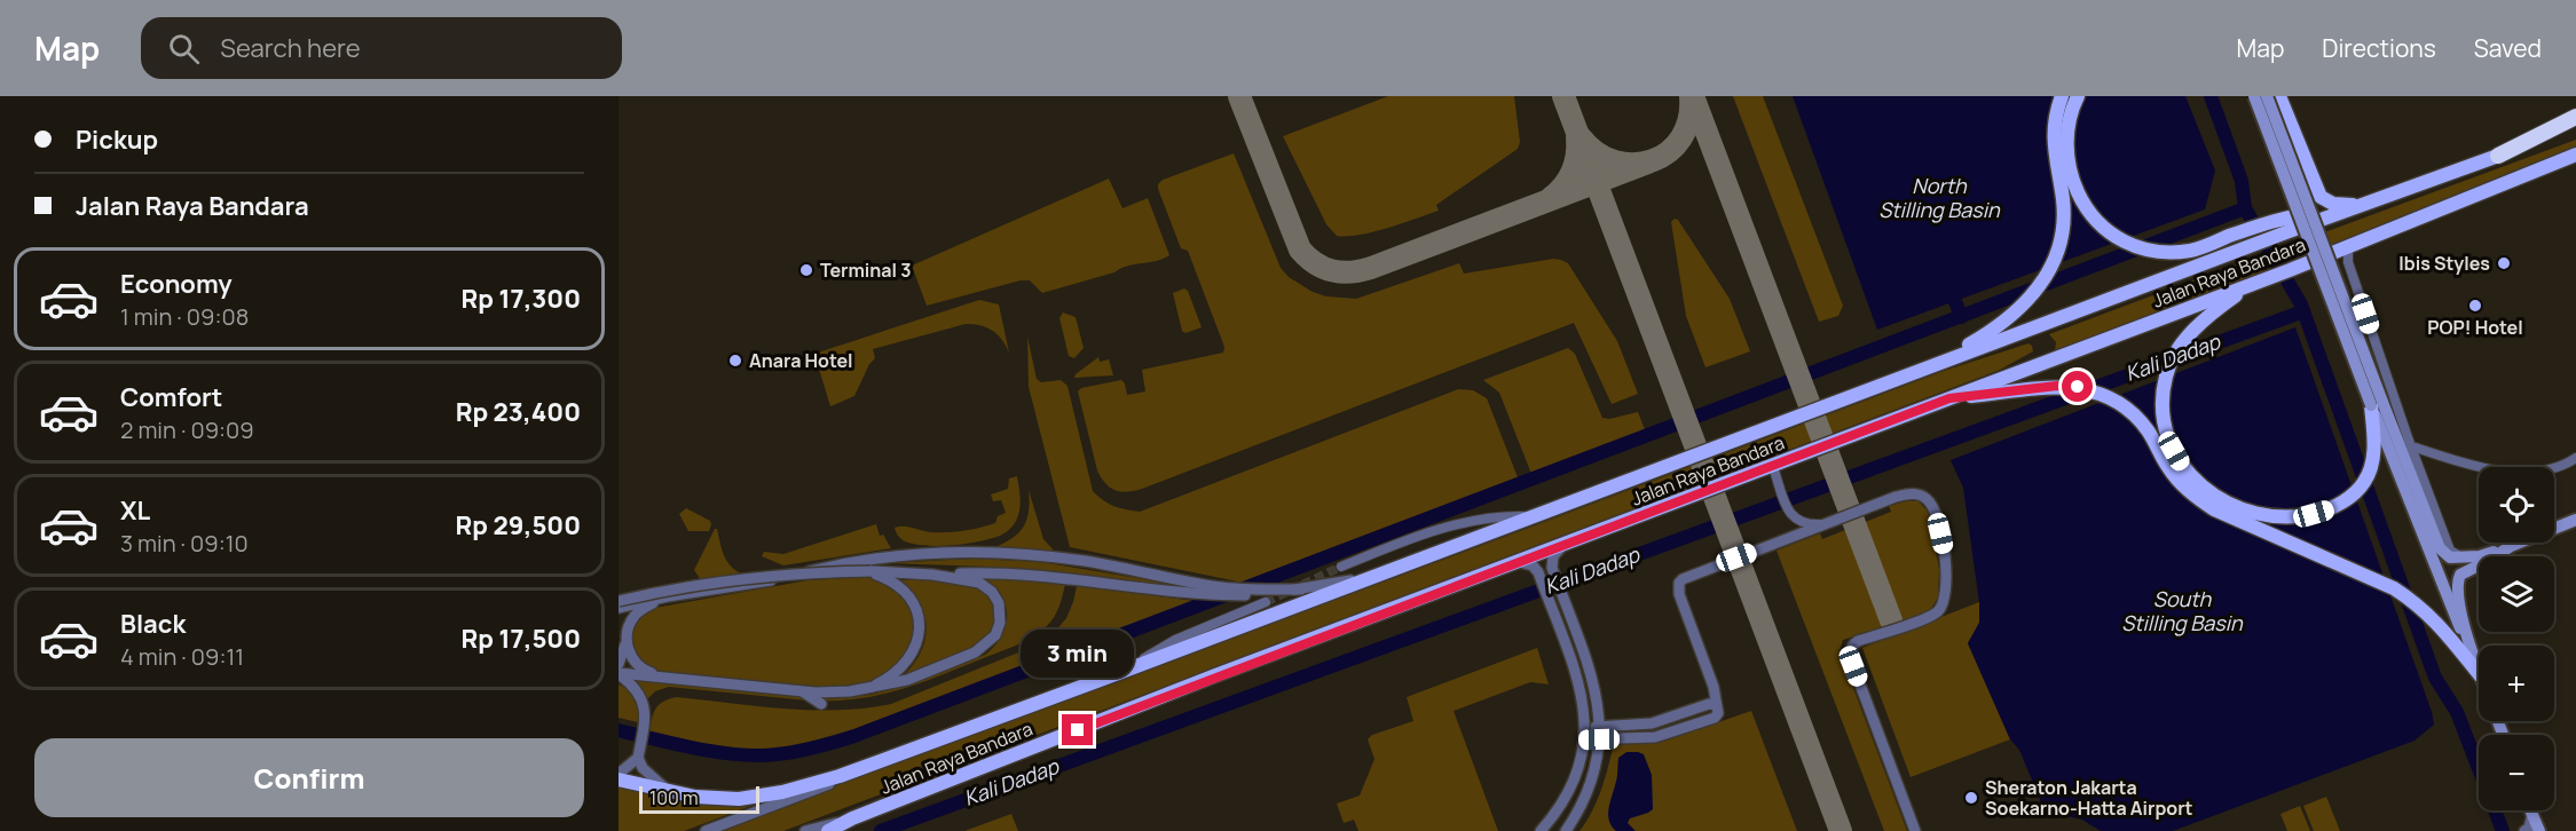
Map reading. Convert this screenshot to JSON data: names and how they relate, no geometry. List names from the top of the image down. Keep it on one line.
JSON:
{"streets":{"main road":["Jalan Raya Bandara"]},"water":["North Stilling Basin","Kali Dadap","South Stilling Basin"],"places":["Ibis Styles","Terminal 3","POP! Hotel","Anara Hotel","Sheraton Jakarta Soekarno-Hatta Airport"],"scale_bar":"100 m","page":{"header":"Map","search":"Search here","nav":["Map","Directions","Saved"],"banner":["Pickup","Jalan Raya Bandara"],"list":[{"name":"Economy","note":"1 min · 09:08","value":"Rp 17,300"},{"name":"Comfort","note":"2 min · 09:09","value":"Rp 23,400"},{"name":"XL","note":"3 min · 09:10","value":"Rp 29,500"},{"name":"Black","note":"4 min · 09:11","value":"Rp 17,500"}],"map_buttons":["+","−"],"bubble":"3 min","buttons":"Confirm","scale":"100 m"}}
